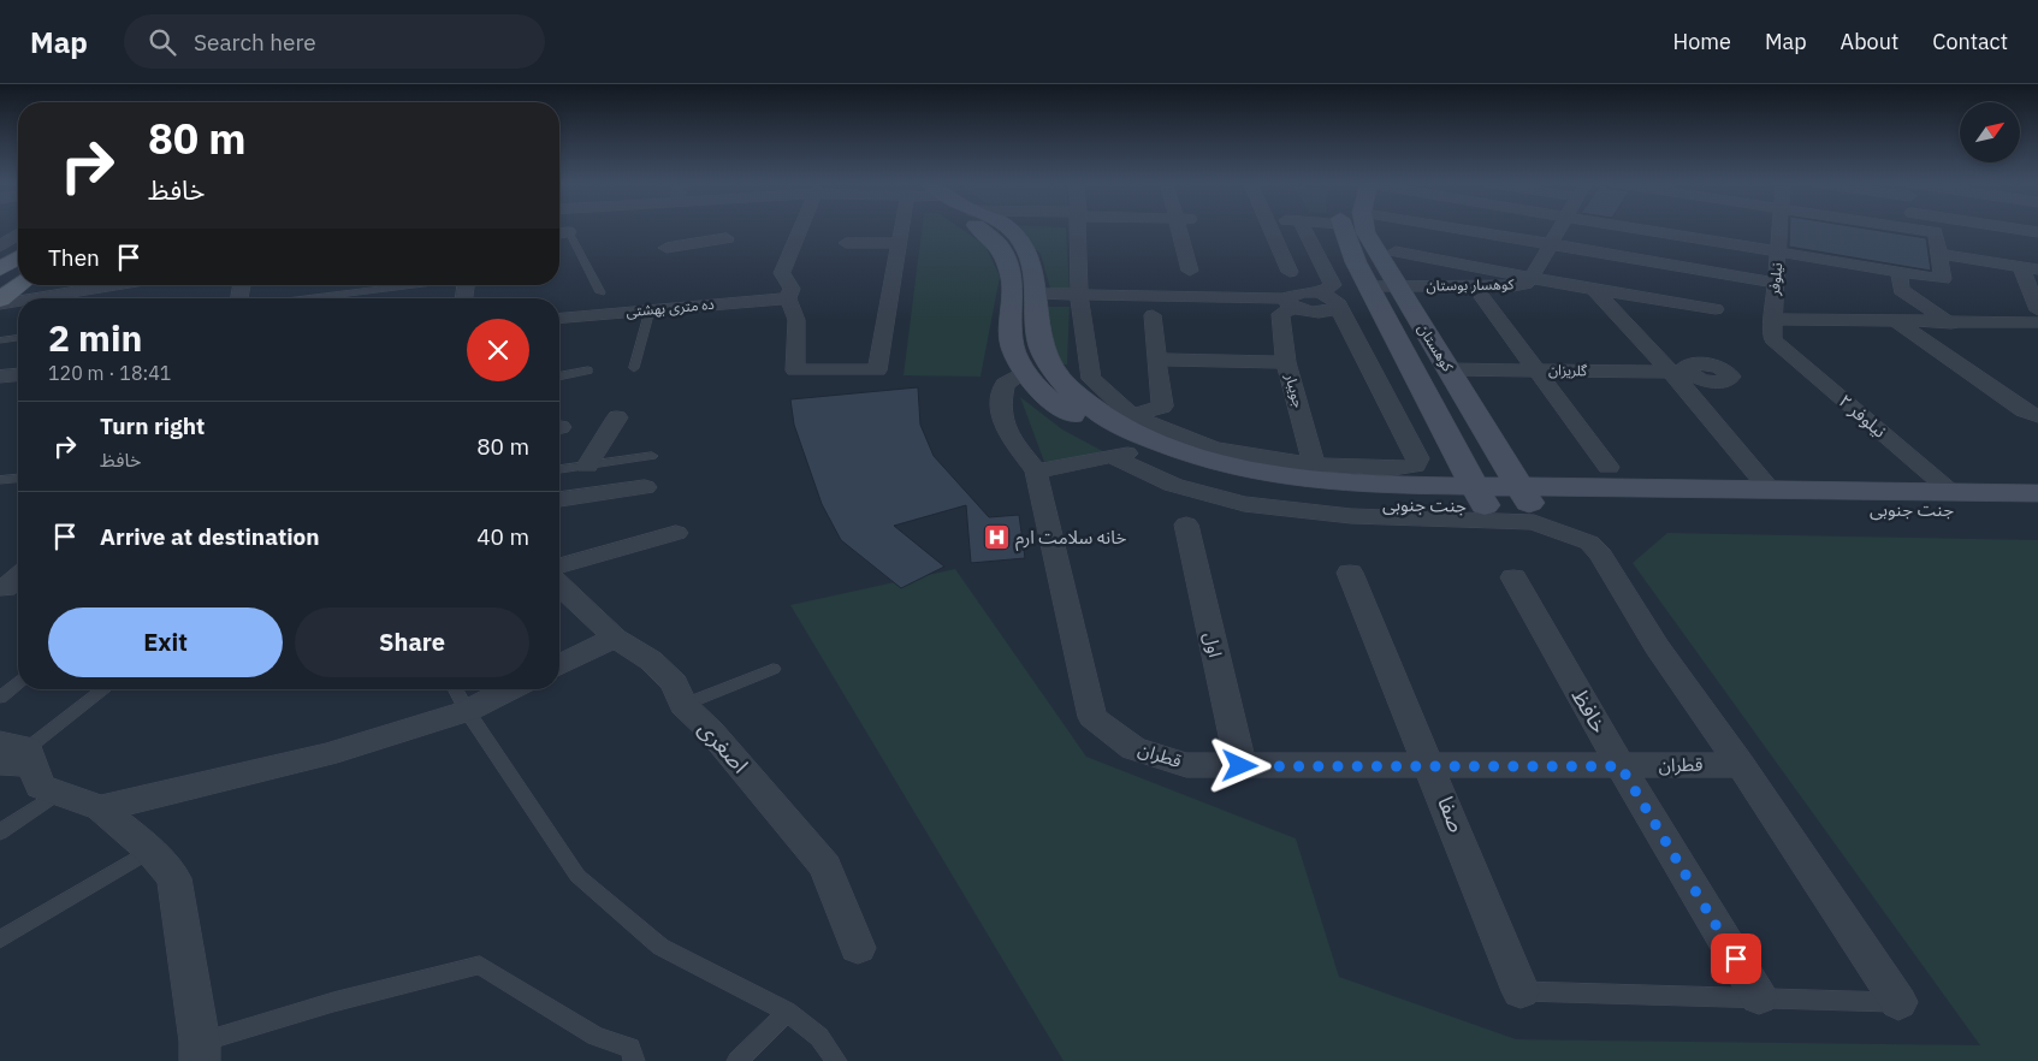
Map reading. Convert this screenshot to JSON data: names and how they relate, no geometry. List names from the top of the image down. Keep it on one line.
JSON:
{"streets":{"main road":["کوهستان","جنت جنوبی"],"street":["نیلوفر","کوهسار بوستان","ده متری بهشتی","گلریزان","جویبار","نیلوفر ۲","اول","خافظ","اصغری","قطران","صفا"]},"crossings":[["نیلوفر","نیلوفر ۲"],["کوهسار بوستان","کوهستان"],["کوهستان","گلریزان"],["کوهستان","جنت جنوبی"],["جویبار","جنت جنوبی"],["نیلوفر ۲","جنت جنوبی"],["اول","قطران"],["خافظ","قطران"],["قطران","صفا"]],"places":{"hospital":["خانه سلامت ارم"]},"north":"top right","page":{"header":"Map","search":"Search here","nav":["Home","Map","About","Contact"],"turn":["80 m","خافظ"],"then":"Then","heading":["2 min","120 m · 18:41"],"list":[{"name":"Turn right","note":"خافظ","value":"80 m"},{"name":"Arrive at destination","value":"40 m"}],"buttons":["Exit","Share"]}}
